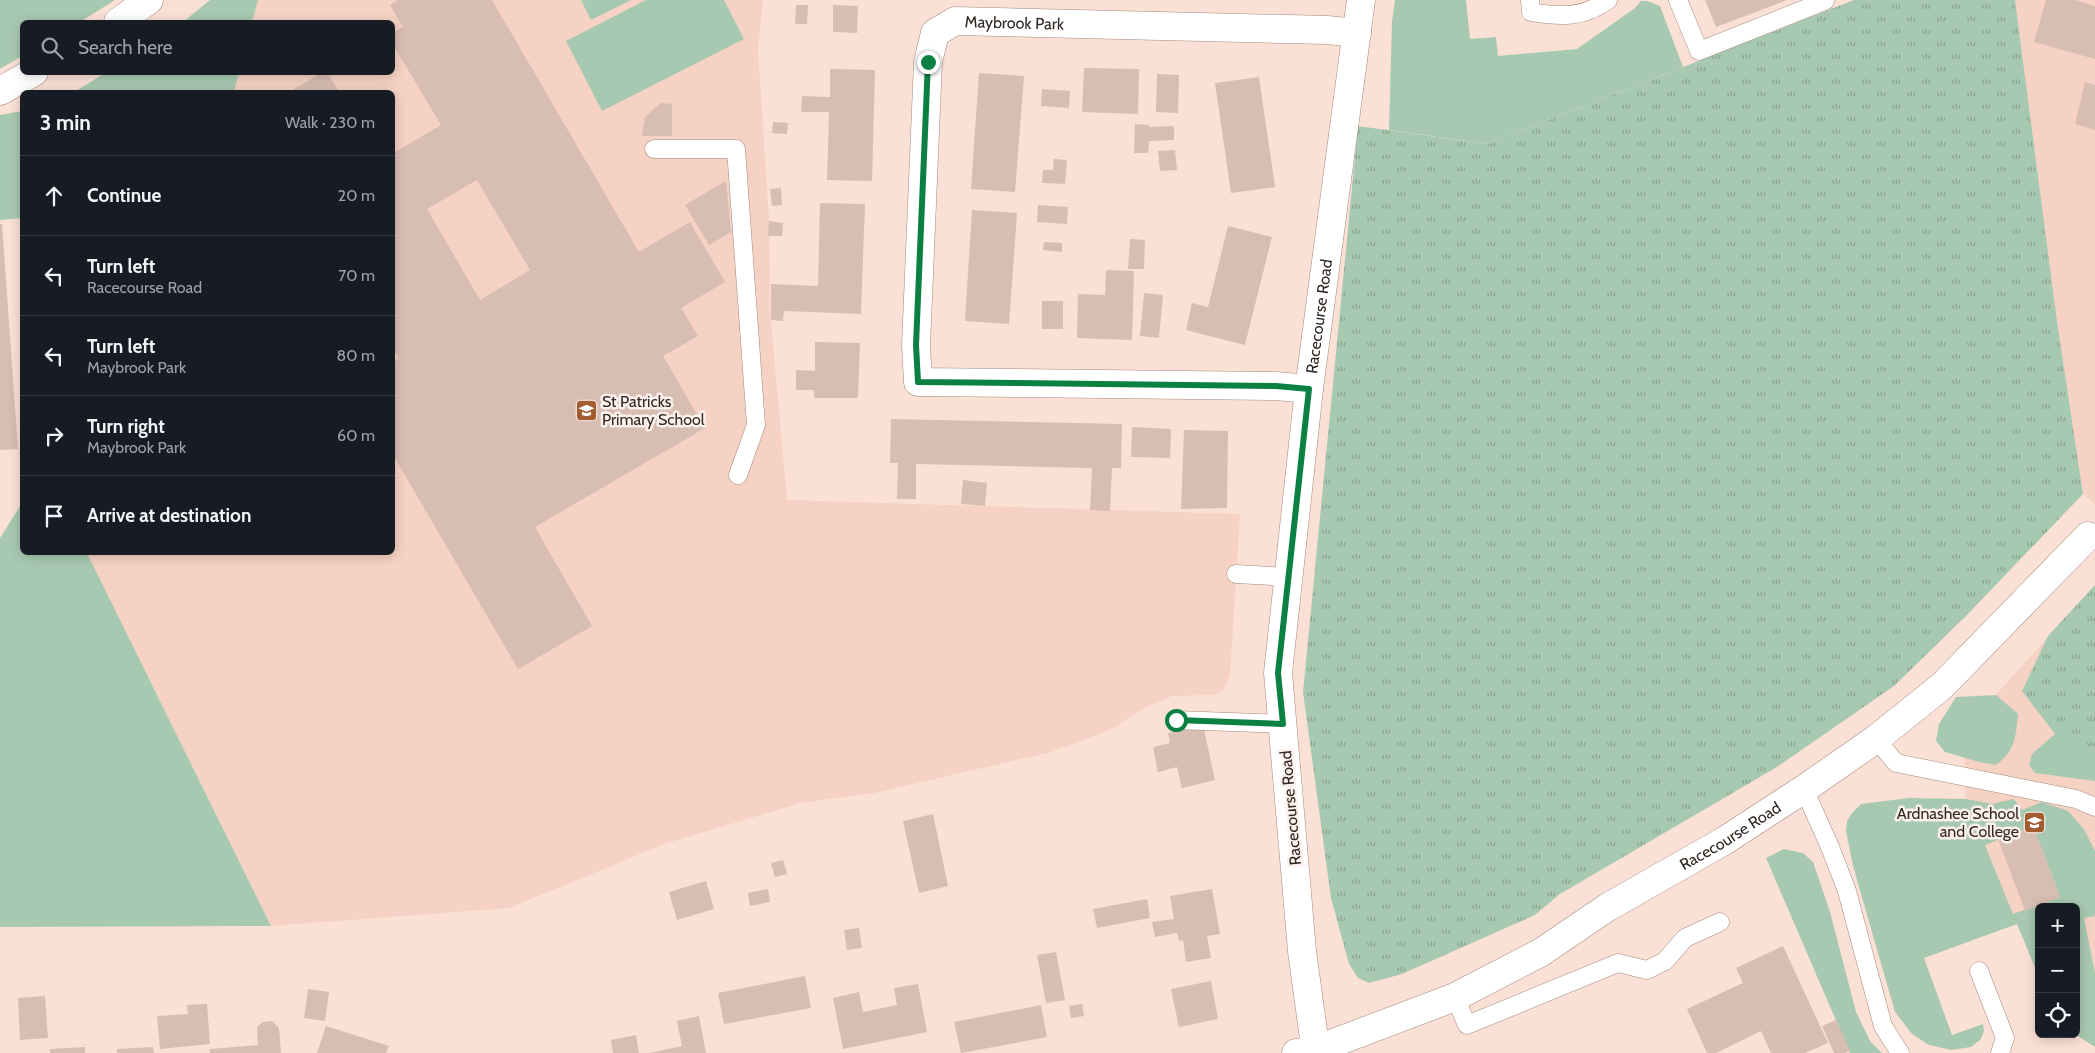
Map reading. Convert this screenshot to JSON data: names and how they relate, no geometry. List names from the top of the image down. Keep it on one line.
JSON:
{"streets":{"street":["Maybrook Park","Racecourse Road"]},"crossings":[["Maybrook Park","Racecourse Road"]],"places":{"school or university":["St Patricks Primary School","Ardnashee School and College"]},"page":{"search":"Search here","heading":["3 min","Walk · 230 m"],"list":[["Continue","20 m"],["Turn left","Racecourse Road","70 m"],["Turn left","Maybrook Park","80 m"],["Turn right","Maybrook Park","60 m"],"Arrive at destination"],"map_buttons":["+","−"]}}
